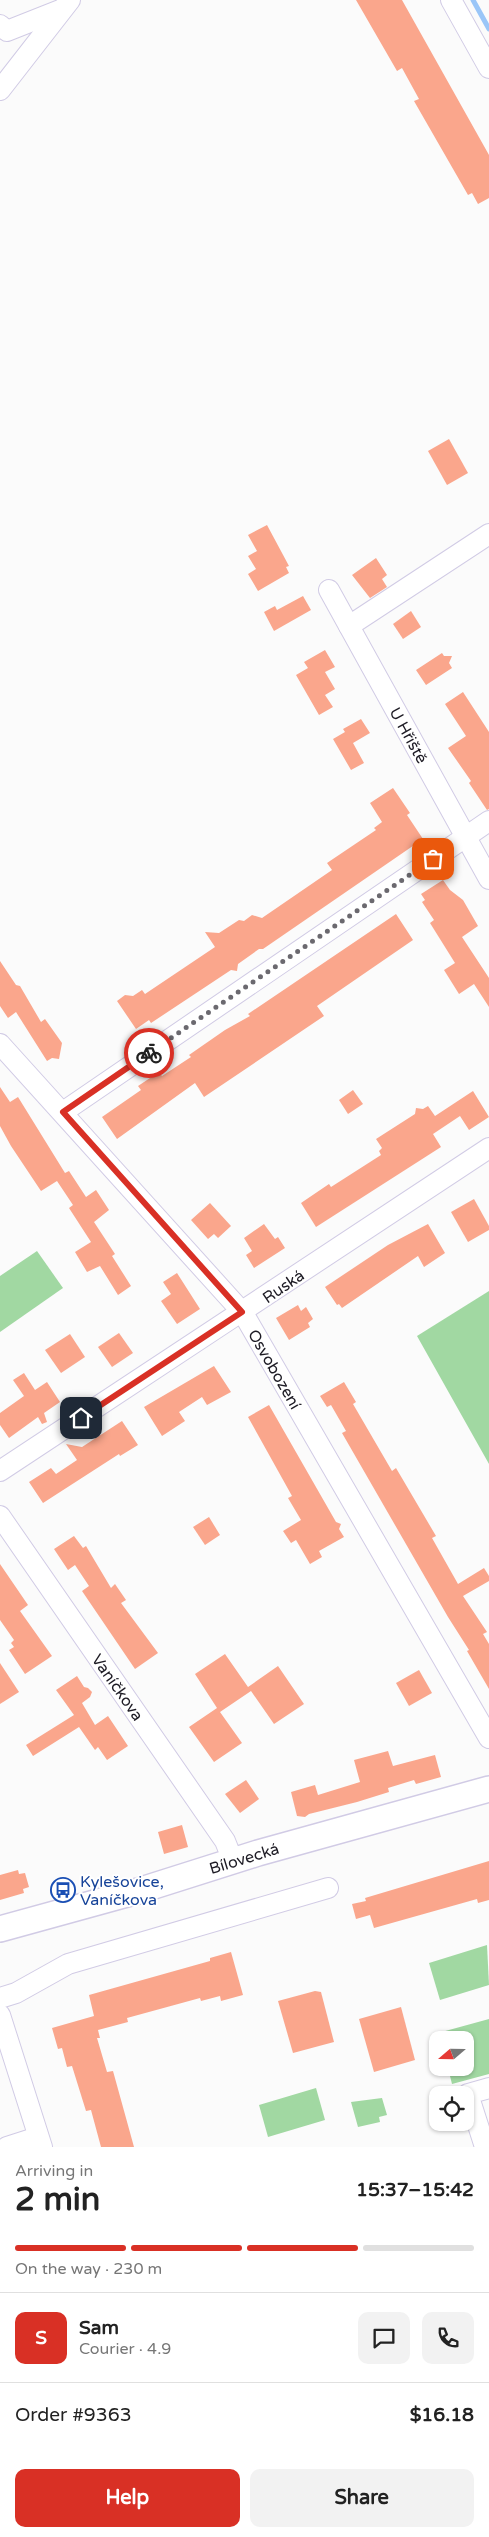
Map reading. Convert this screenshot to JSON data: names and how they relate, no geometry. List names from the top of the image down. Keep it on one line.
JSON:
{"streets":{"main road":["Bílovecká"],"street":["U Hřiště","Ruská","Osvobození","Vaníčkova"]},"crossings":[["Ruská","Osvobození"],["Vaníčkova","Bílovecká"]],"places":{"bus stop":["Kylešovice, Vaníčkova"]},"north":"left","page":{"heading":["2 min","Arriving in","15:37–15:42"],"panel":["Sam","Courier · 4.9","Order #9363","$16.18"],"bar":"On the way · 230 m","round":"S","buttons":["Help","Share"]}}
